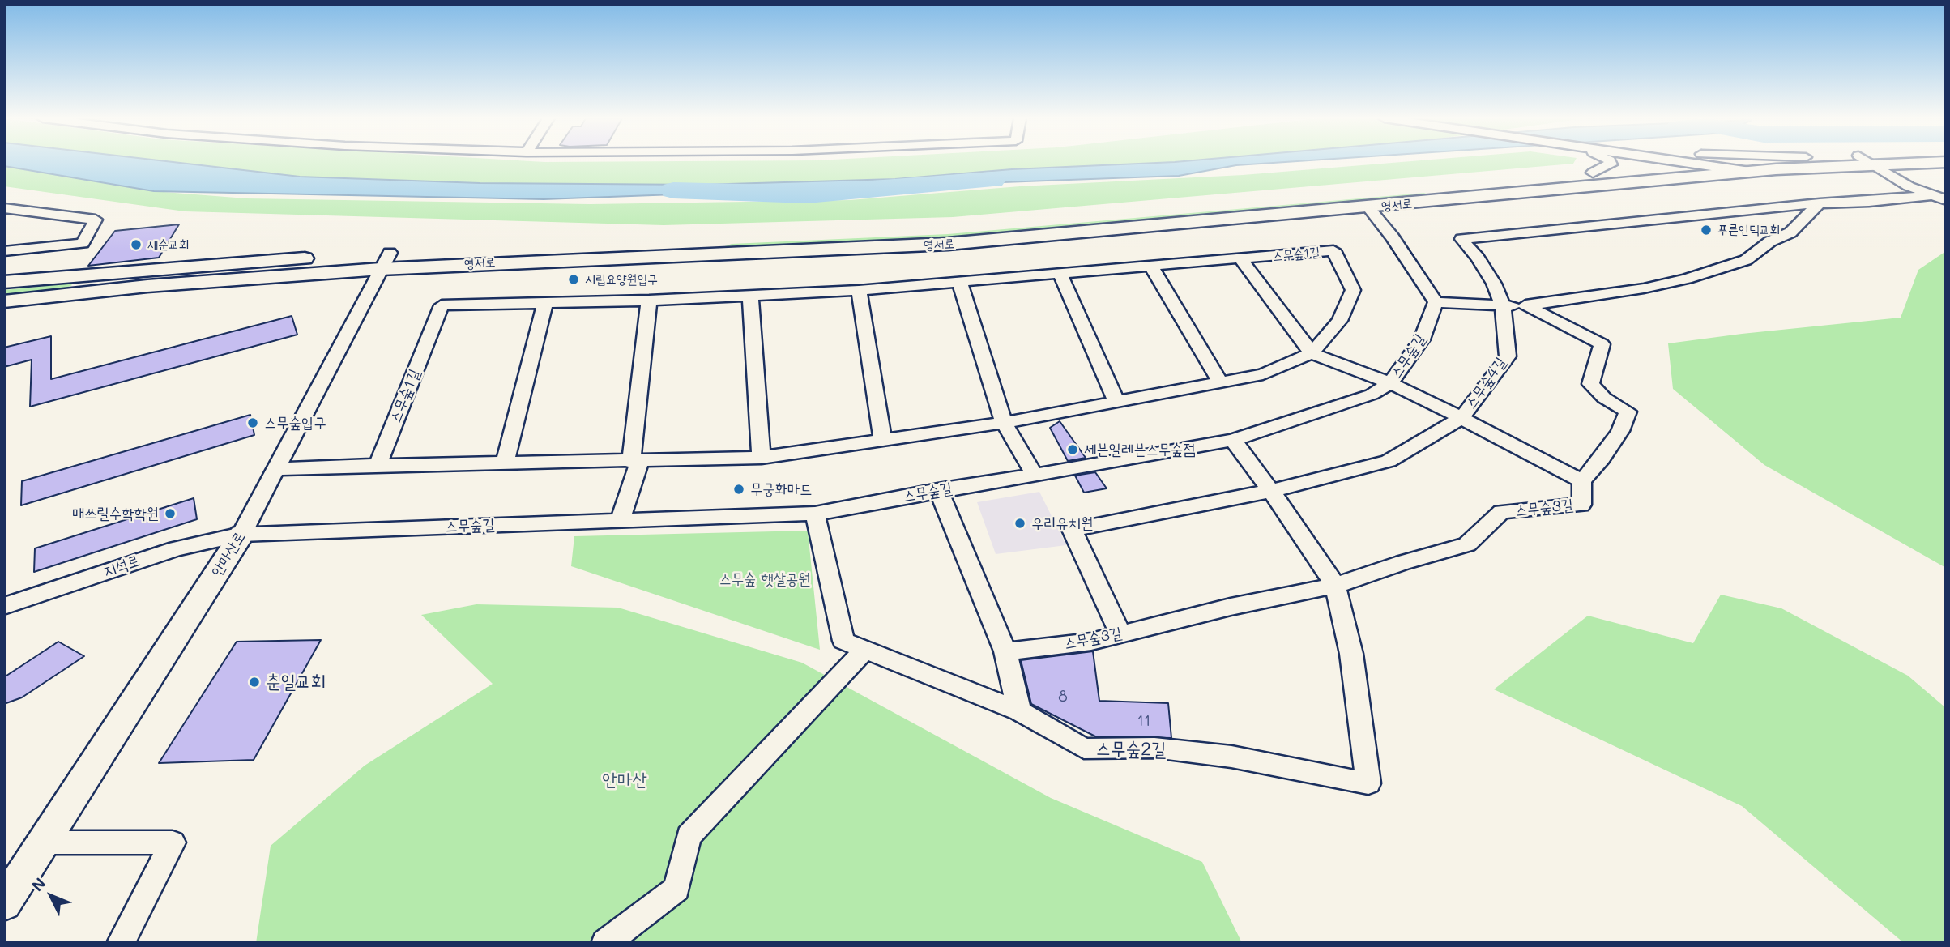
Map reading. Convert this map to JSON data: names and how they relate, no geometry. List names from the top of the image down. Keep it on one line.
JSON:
{"streets":{"street":["영서로","스무숲1길","스무숲길","스무숲4길","스무숲3길","안마산로","지석로","스무숲2길"]},"crossings":[["영서로","안마산로"],["스무숲길","안마산로"],["스무숲길","지석로"],["스무숲길","스무숲2길"],["스무숲4길","스무숲3길"],["스무숲3길","스무숲2길"],["안마산로","지석로"]],"parks":["스무숲 햇살공원","안마산"],"places":["푸른언덕교회","새순교회","시립요양원입구","스무숲입구","세븐일레븐스무숲점","무궁화마트","매쓰릴수학학원","우리유치원","춘일교회"],"house_numbers":["8","11"],"north":"top left"}
